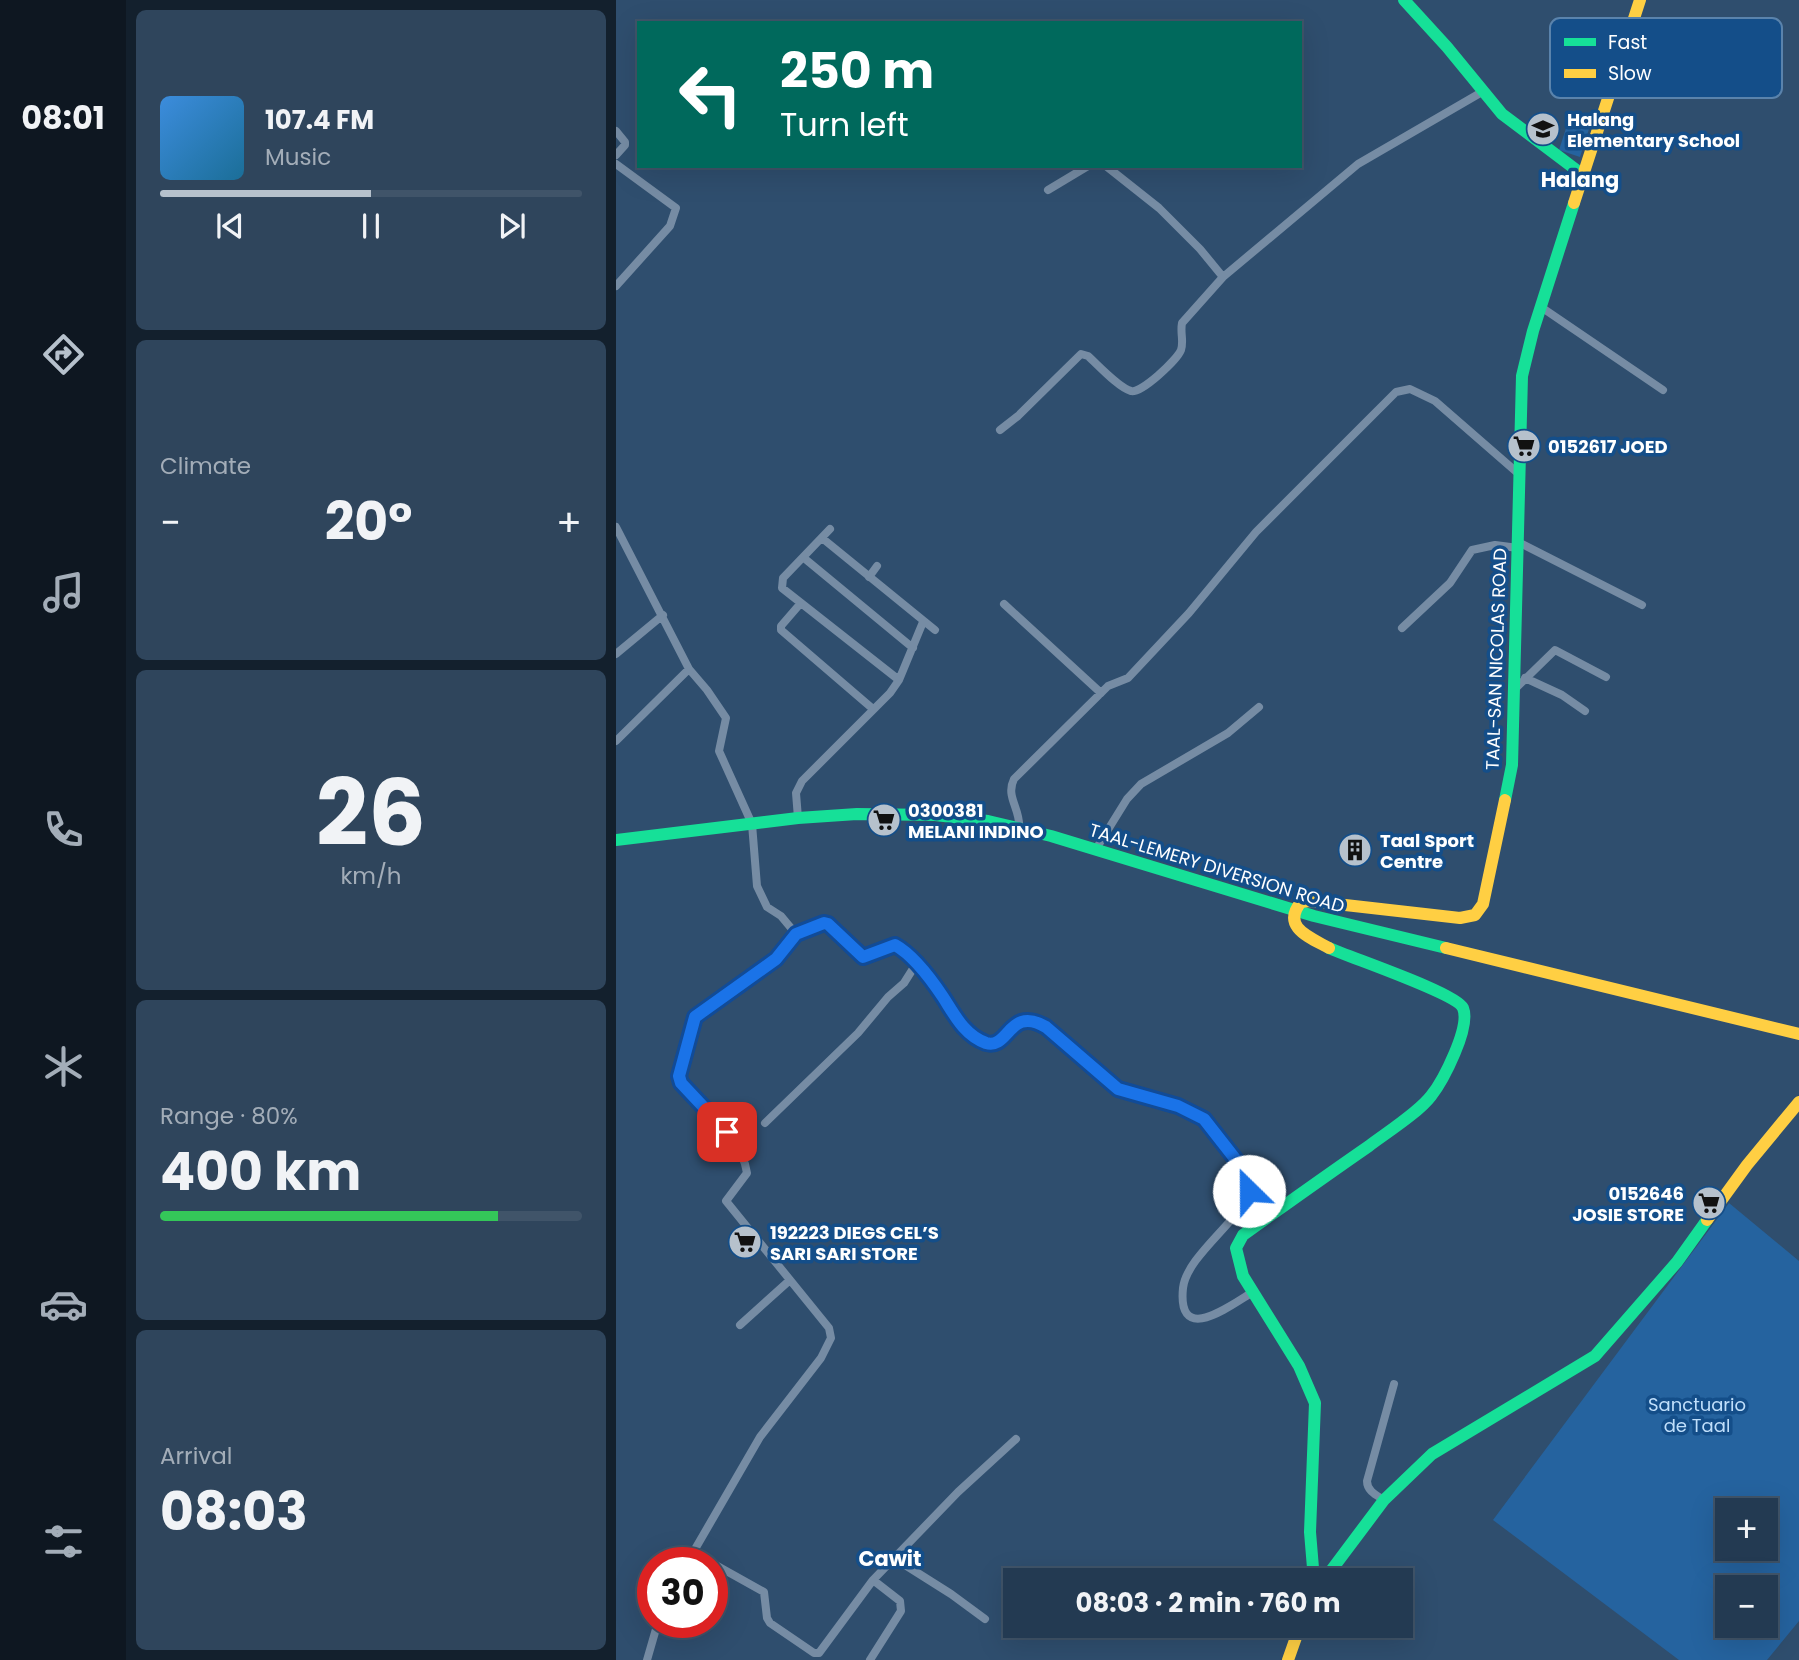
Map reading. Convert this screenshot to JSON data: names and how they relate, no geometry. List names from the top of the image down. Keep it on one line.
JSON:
{"streets":{"main road":["TAAL-SAN NICOLAS ROAD","TAAL-LEMERY DIVERSION ROAD"]},"crossings":[["TAAL-SAN NICOLAS ROAD","TAAL-LEMERY DIVERSION ROAD"]],"districts":["Halang","Cawit"],"parks":["Sanctuario de Taal"],"places":{"school or university":["Halang Elementary School"],"supermarket":["0152617 JOED","0300381 MELANI INDINO","0152646 JOSIE STORE","192223 DIEGS CEL’S SARI SARI STORE"],"building":["Taal Sport Centre"]},"legend":["Fast","Slow"],"page":{"tabs":"08:01","turn":["250 m","Turn left"],"song":["107.4 FM","Music"],"tile":["Climate",["26","km/h"],["Range · 80%","400 km"],["Arrival","08:03"]],"heat":["−","20°","+"],"map_buttons":["+","−"],"limit":"30","trip":"08:03 · 2 min · 760 m"}}
